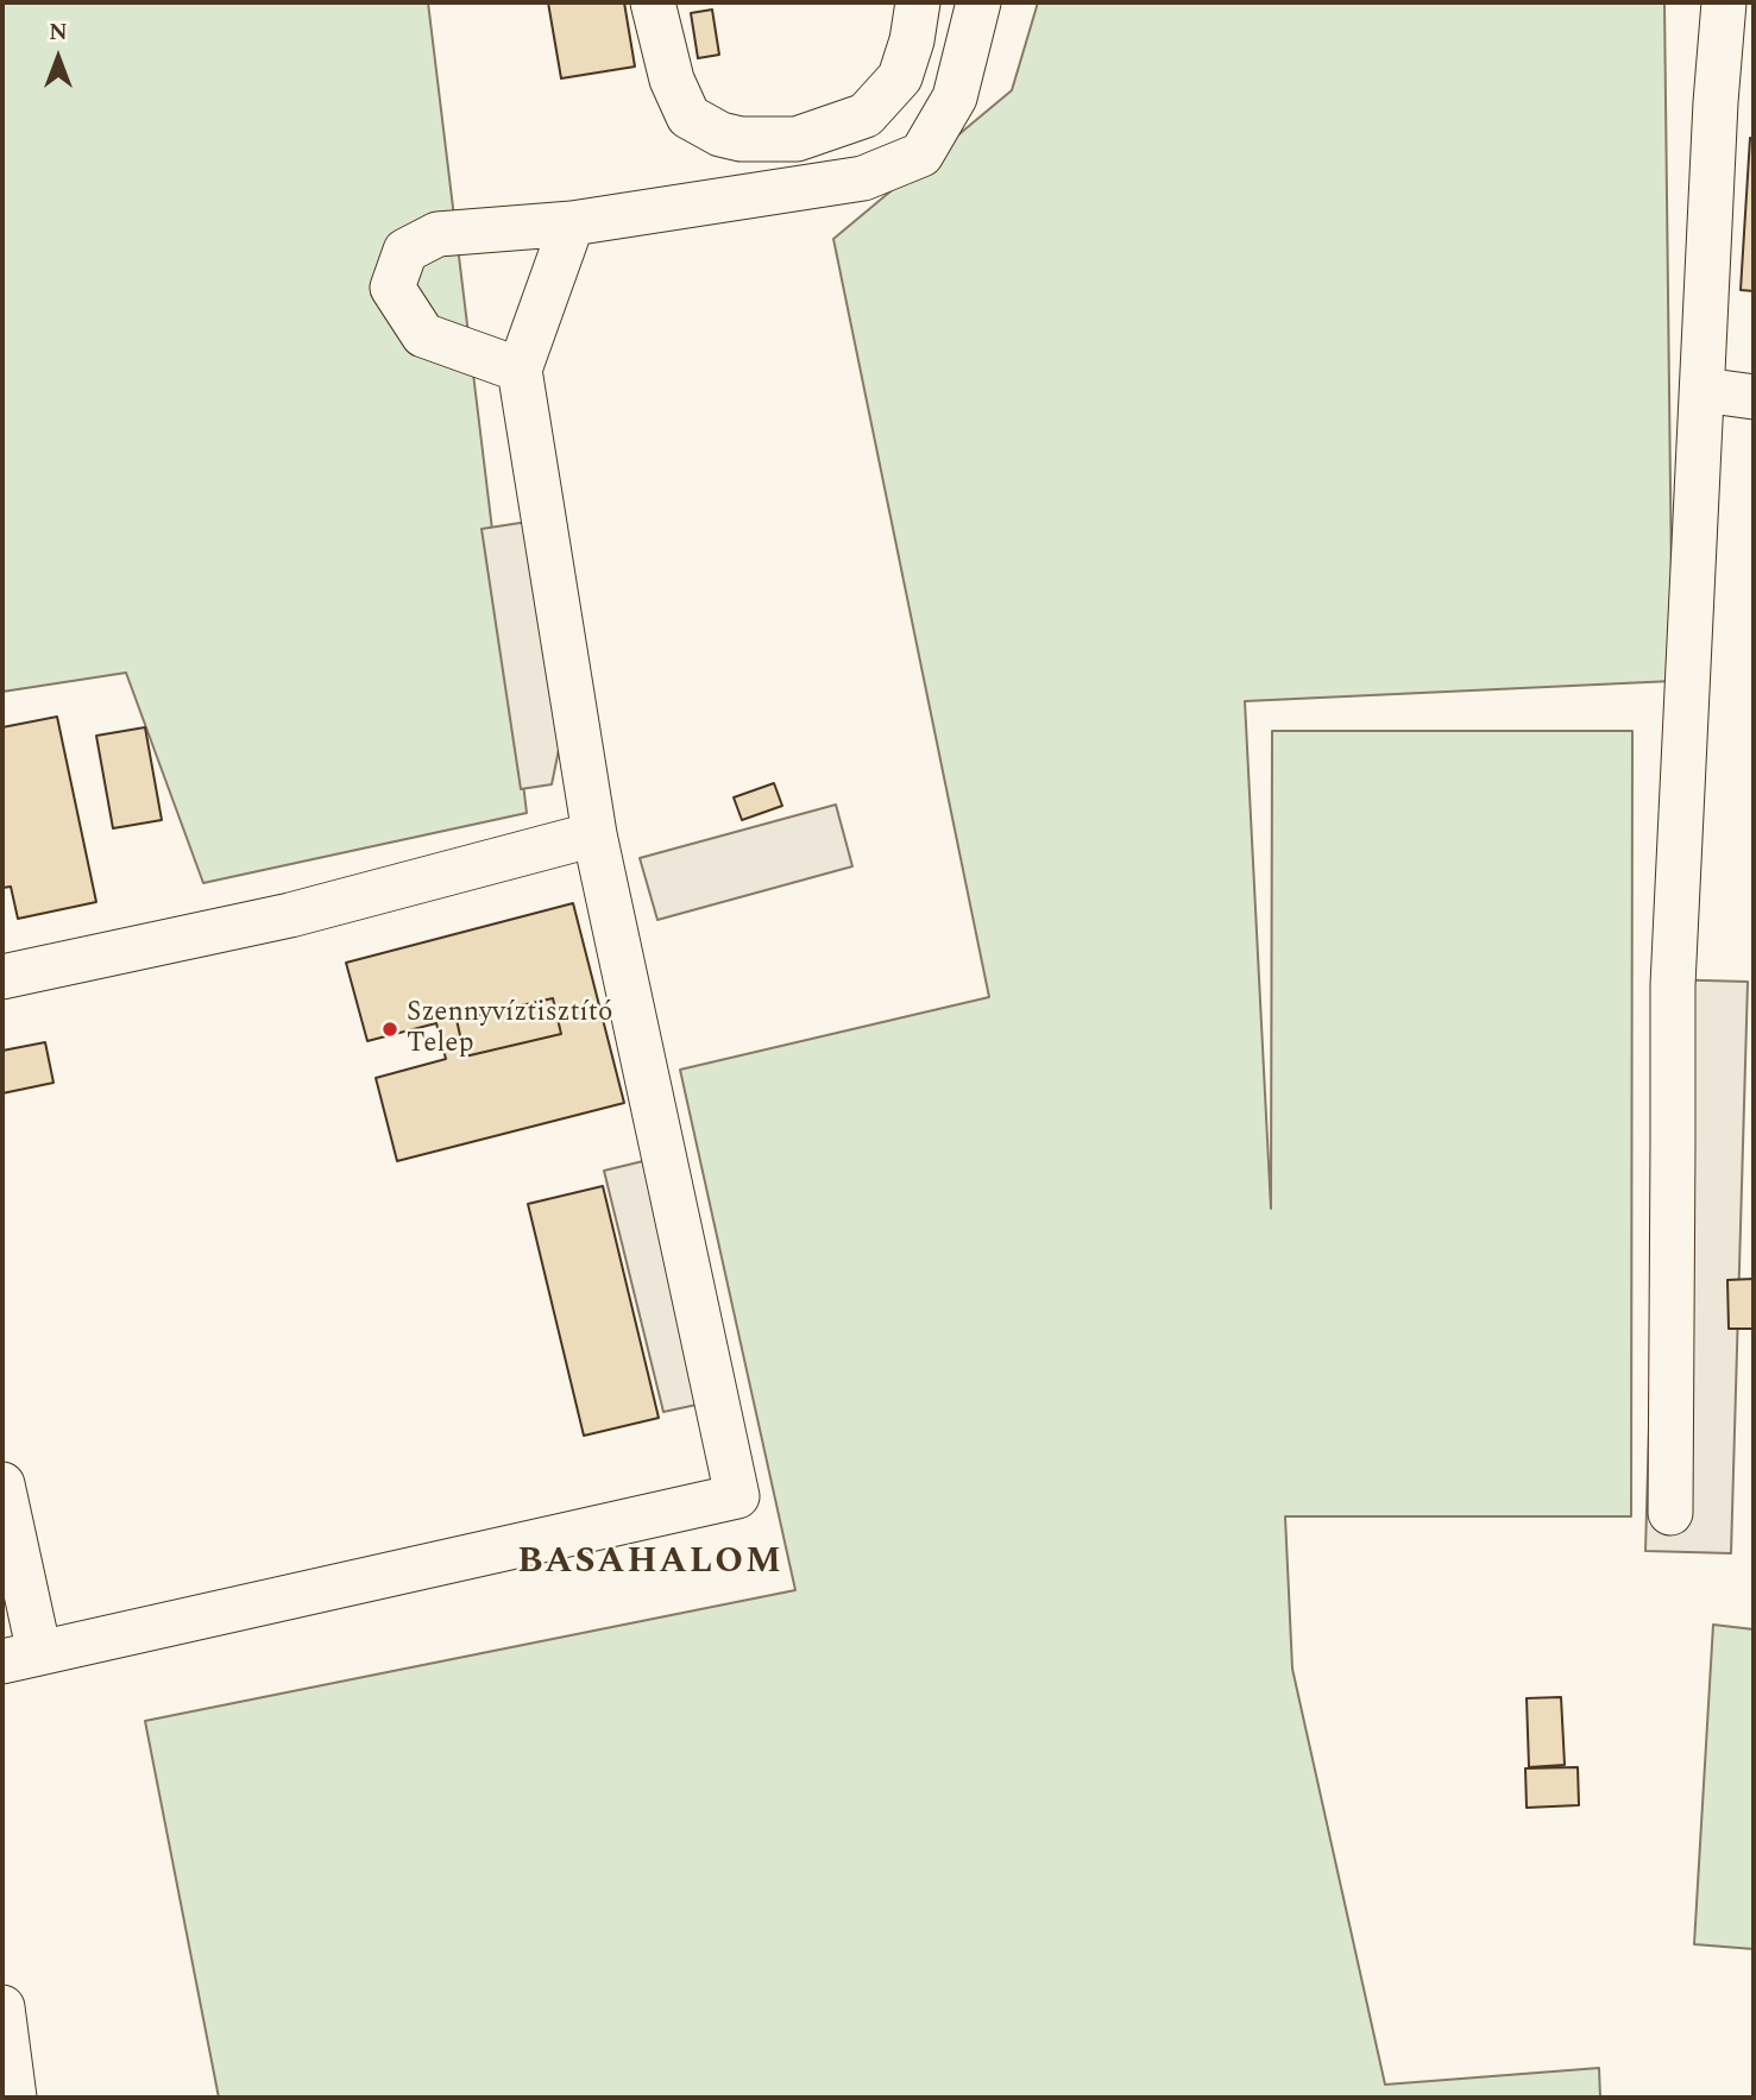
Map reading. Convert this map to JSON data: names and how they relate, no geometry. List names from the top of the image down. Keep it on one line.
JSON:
{"districts":["BASAHALOM"],"places":["Szennyvíztisztító Telep"],"north":"top"}
